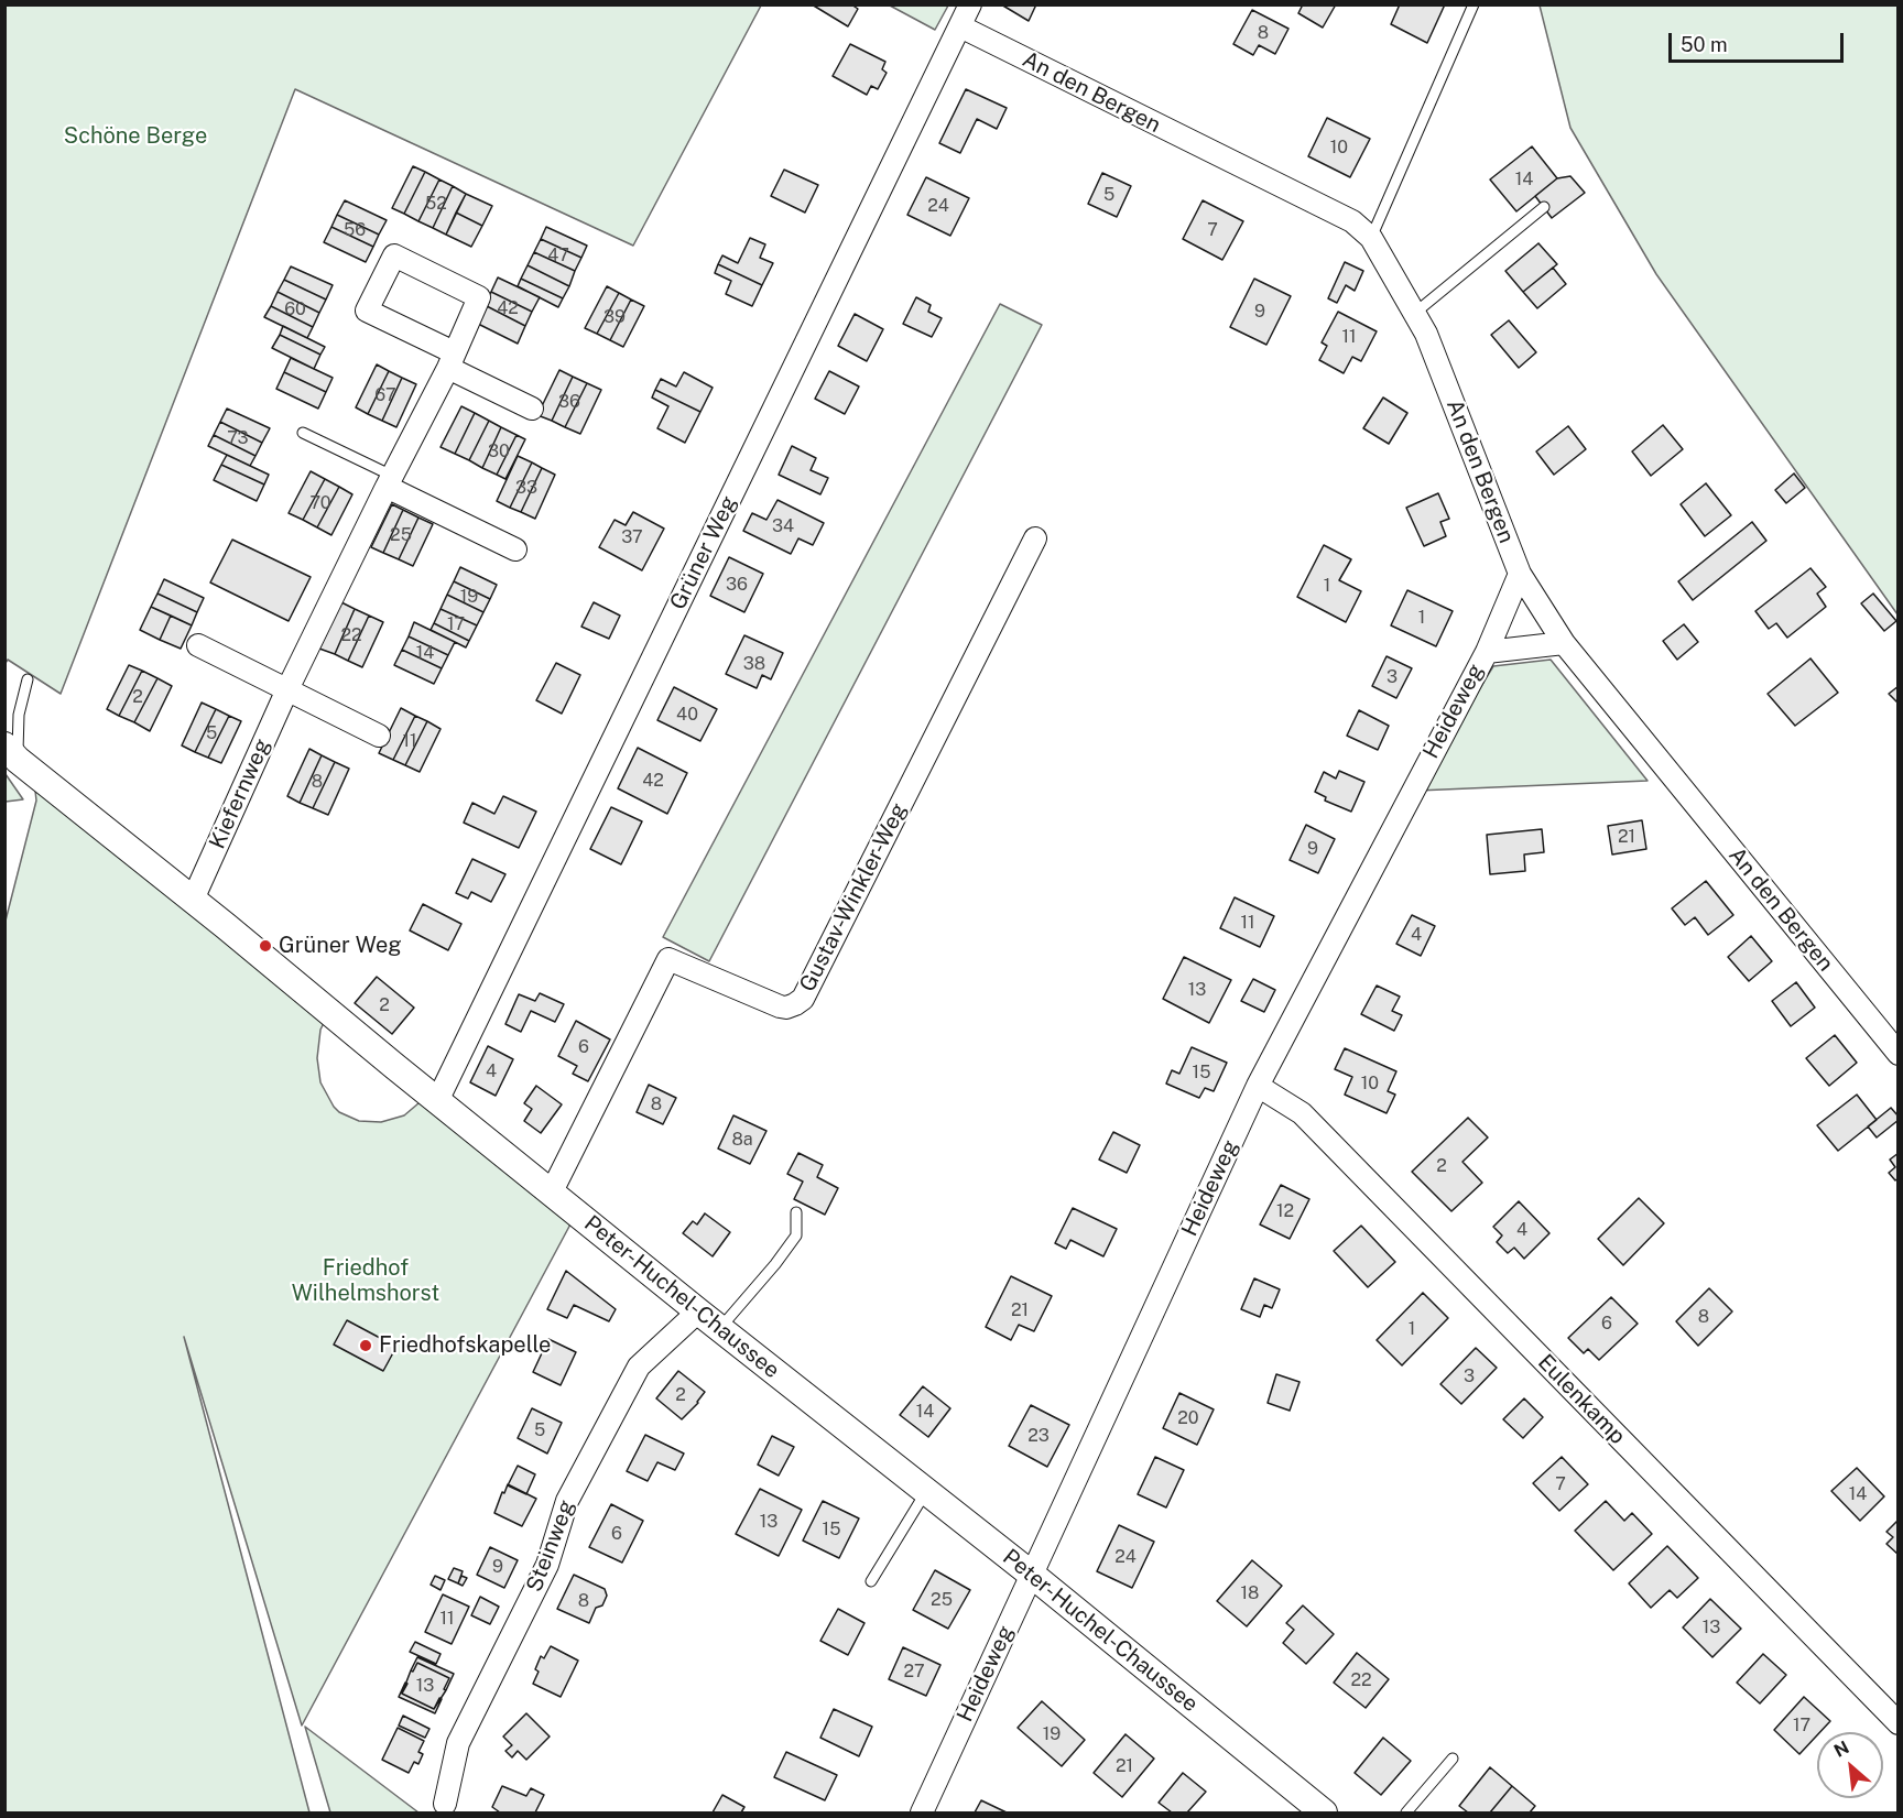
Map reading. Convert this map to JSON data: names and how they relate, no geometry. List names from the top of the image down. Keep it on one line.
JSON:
{"streets":{"street":["An den Bergen","Grüner Weg","Heideweg","Kiefernweg","Gustav-Winkler-Weg","Peter-Huchel-Chaussee","Eulenkamp","Steinweg"]},"crossings":[["An den Bergen","Grüner Weg"],["An den Bergen","Heideweg"],["Grüner Weg","Peter-Huchel-Chaussee"],["Heideweg","Peter-Huchel-Chaussee"],["Heideweg","Eulenkamp"],["Kiefernweg","Peter-Huchel-Chaussee"],["Gustav-Winkler-Weg","Peter-Huchel-Chaussee"],["Peter-Huchel-Chaussee","Steinweg"]],"parks":["Schöne Berge","Friedhof Wilhelmshorst"],"places":["Grüner Weg","Friedhofskapelle"],"house_numbers":["8","10","14","5","52","24","56","7","47","42","60","9","39","11","67","36","73","30","33","70","34","25","37","36","1","19","1","17","22","14","38","3","2","40","5","11","42","8","21","9","11","4","13","2","6","4","15","10","8","8a","2","12","4","21","8","6","1","3","2","14","20","5","23","7","14","13","15","6","24","9","18","25","8","11","13","27","22","13","17","19","21"],"scale_bar":"50 m","north":"top left"}
